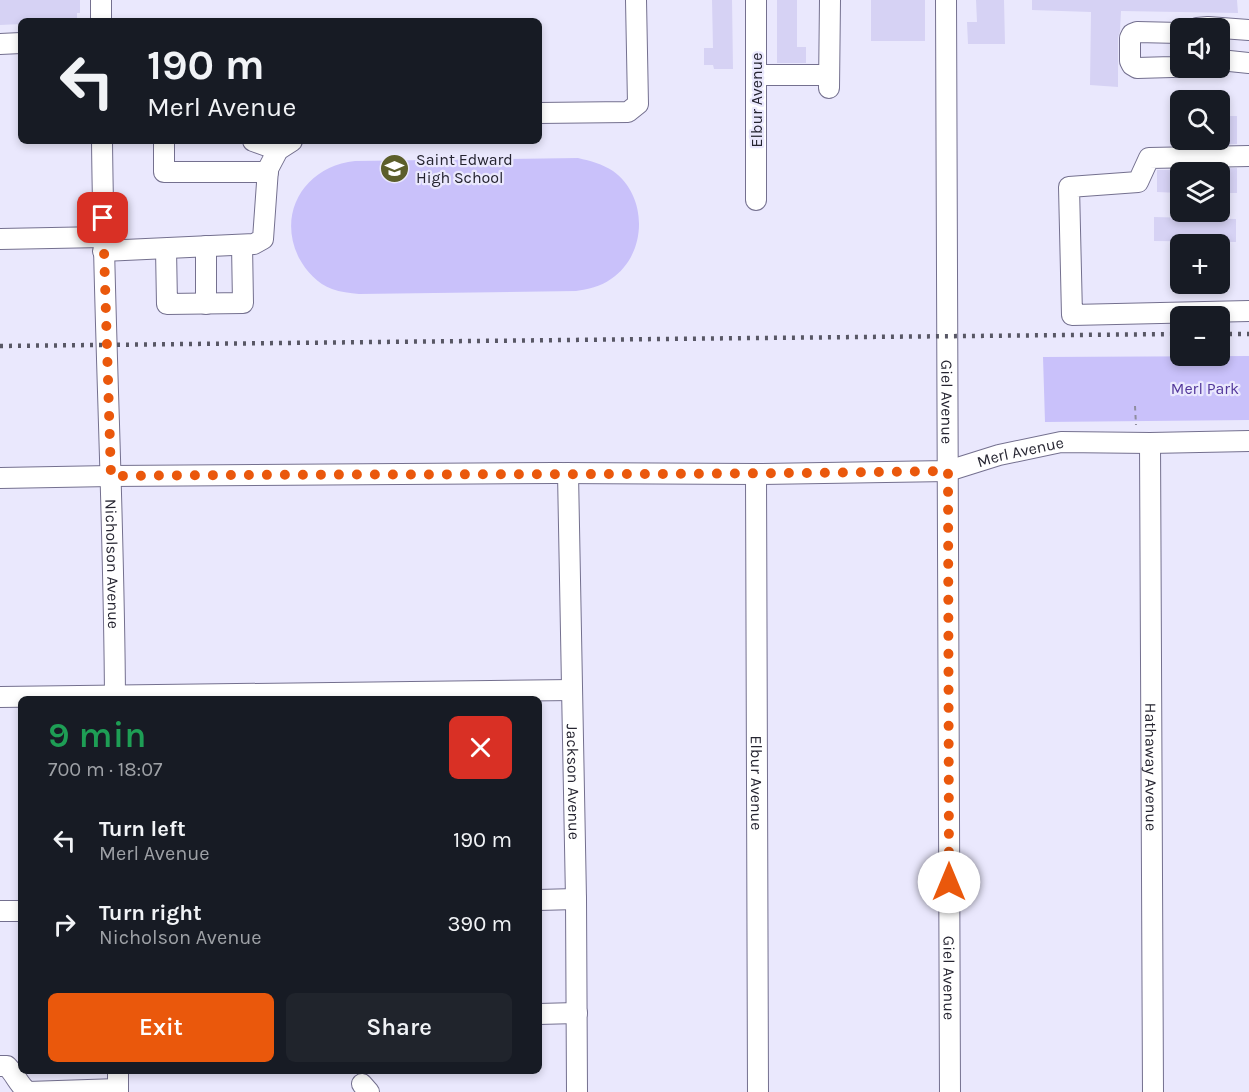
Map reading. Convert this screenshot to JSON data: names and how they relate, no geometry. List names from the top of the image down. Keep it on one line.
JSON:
{"streets":{"street":["Elbur Avenue","Giel Avenue","Merl Avenue","Nicholson Avenue","Hathaway Avenue","Jackson Avenue"]},"crossings":[["Elbur Avenue","Merl Avenue"],["Giel Avenue","Merl Avenue"],["Merl Avenue","Nicholson Avenue"],["Merl Avenue","Hathaway Avenue"],["Merl Avenue","Jackson Avenue"]],"parks":["Merl Park"],"places":{"school or university":["Saint Edward High School"]},"page":{"map_buttons":["+","−"],"turn":["190 m","Merl Avenue"],"heading":["9 min","700 m · 18:07"],"list":[{"name":"Turn left","note":"Merl Avenue","value":"190 m"},{"name":"Turn right","note":"Nicholson Avenue","value":"390 m"}],"buttons":["Exit","Share"]}}
